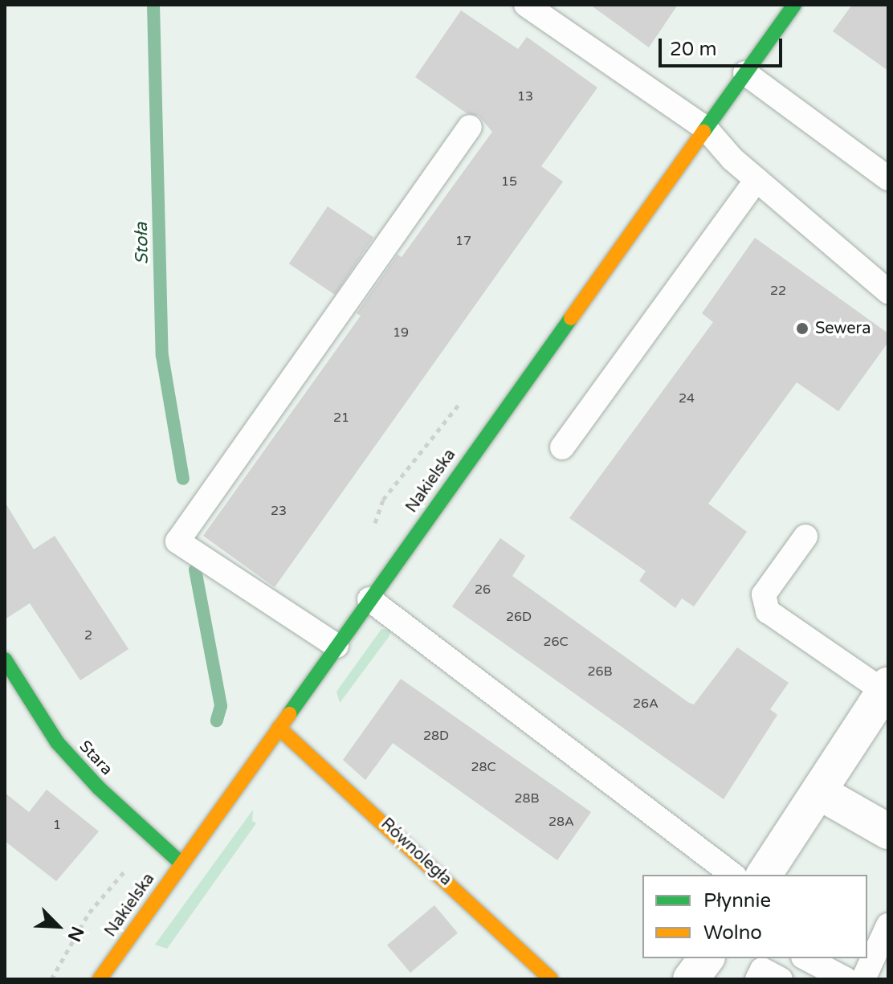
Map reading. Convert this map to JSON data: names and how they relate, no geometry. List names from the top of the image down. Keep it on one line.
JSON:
{"streets":{"street":["Nakielska","Stara","Równoległa"]},"crossings":[["Nakielska","Stara"],["Nakielska","Równoległa"]],"water":["Stoła"],"places":["Sewera"],"house_numbers":["13","15","17","22","19","24","21","23","26","26D","2","26C","26B","26A","28D","28C","28B","28A","1"],"legend":["Płynnie","Wolno"],"scale_bar":"20 m","north":"bottom right"}
